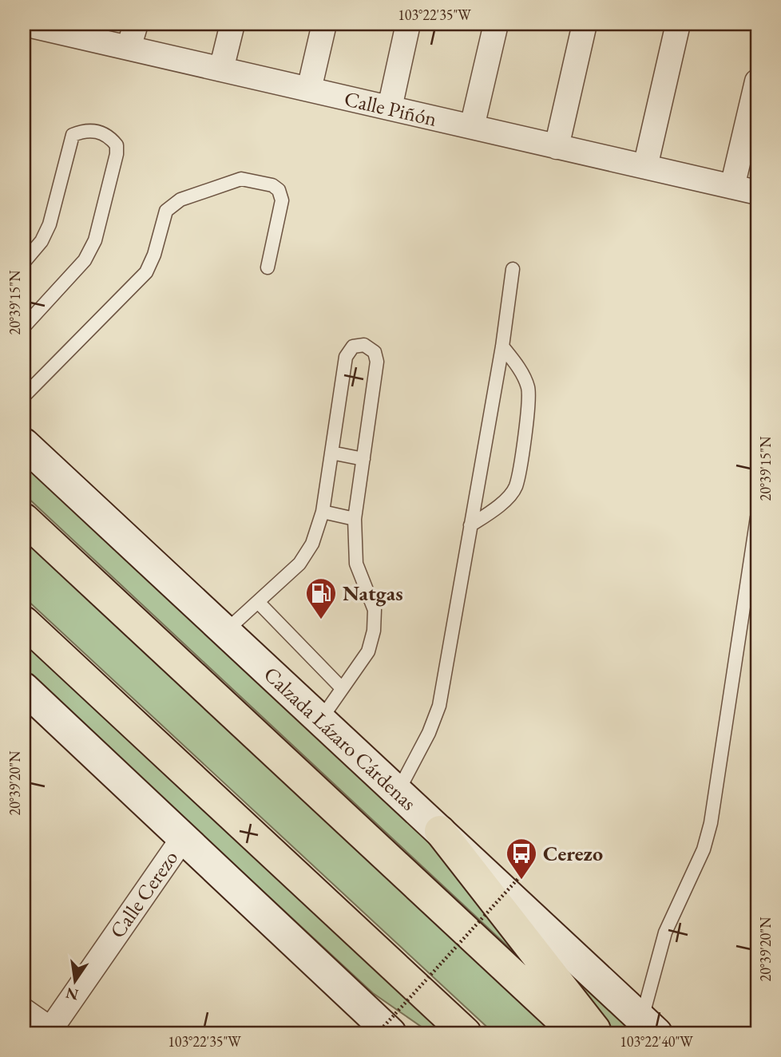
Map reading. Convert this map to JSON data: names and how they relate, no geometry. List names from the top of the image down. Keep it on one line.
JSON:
{"streets":{"main road":["Calzada Lázaro Cárdenas"],"street":["Calle Piñón","Calle Cerezo"]},"places":{"fuel station":["Natgas"],"bus stop":["Cerezo"]},"north":"bottom","coordinates":["103°22'35\"W","20°39'15\"N","20°39'20\"N","103°22'40\"W"]}
